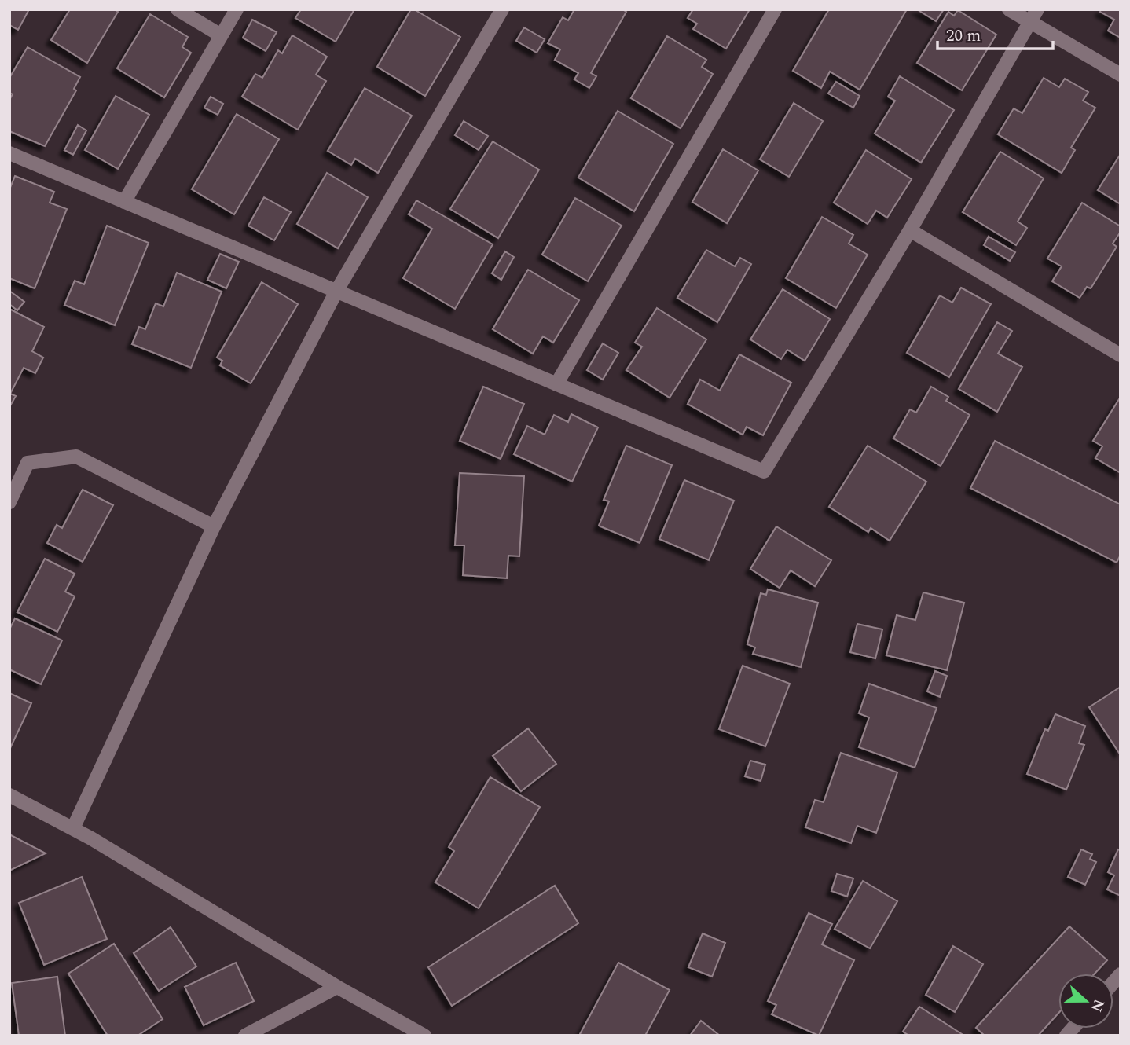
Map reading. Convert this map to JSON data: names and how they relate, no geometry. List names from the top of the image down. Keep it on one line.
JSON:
{"scale_bar":"20 m","north":"right"}
